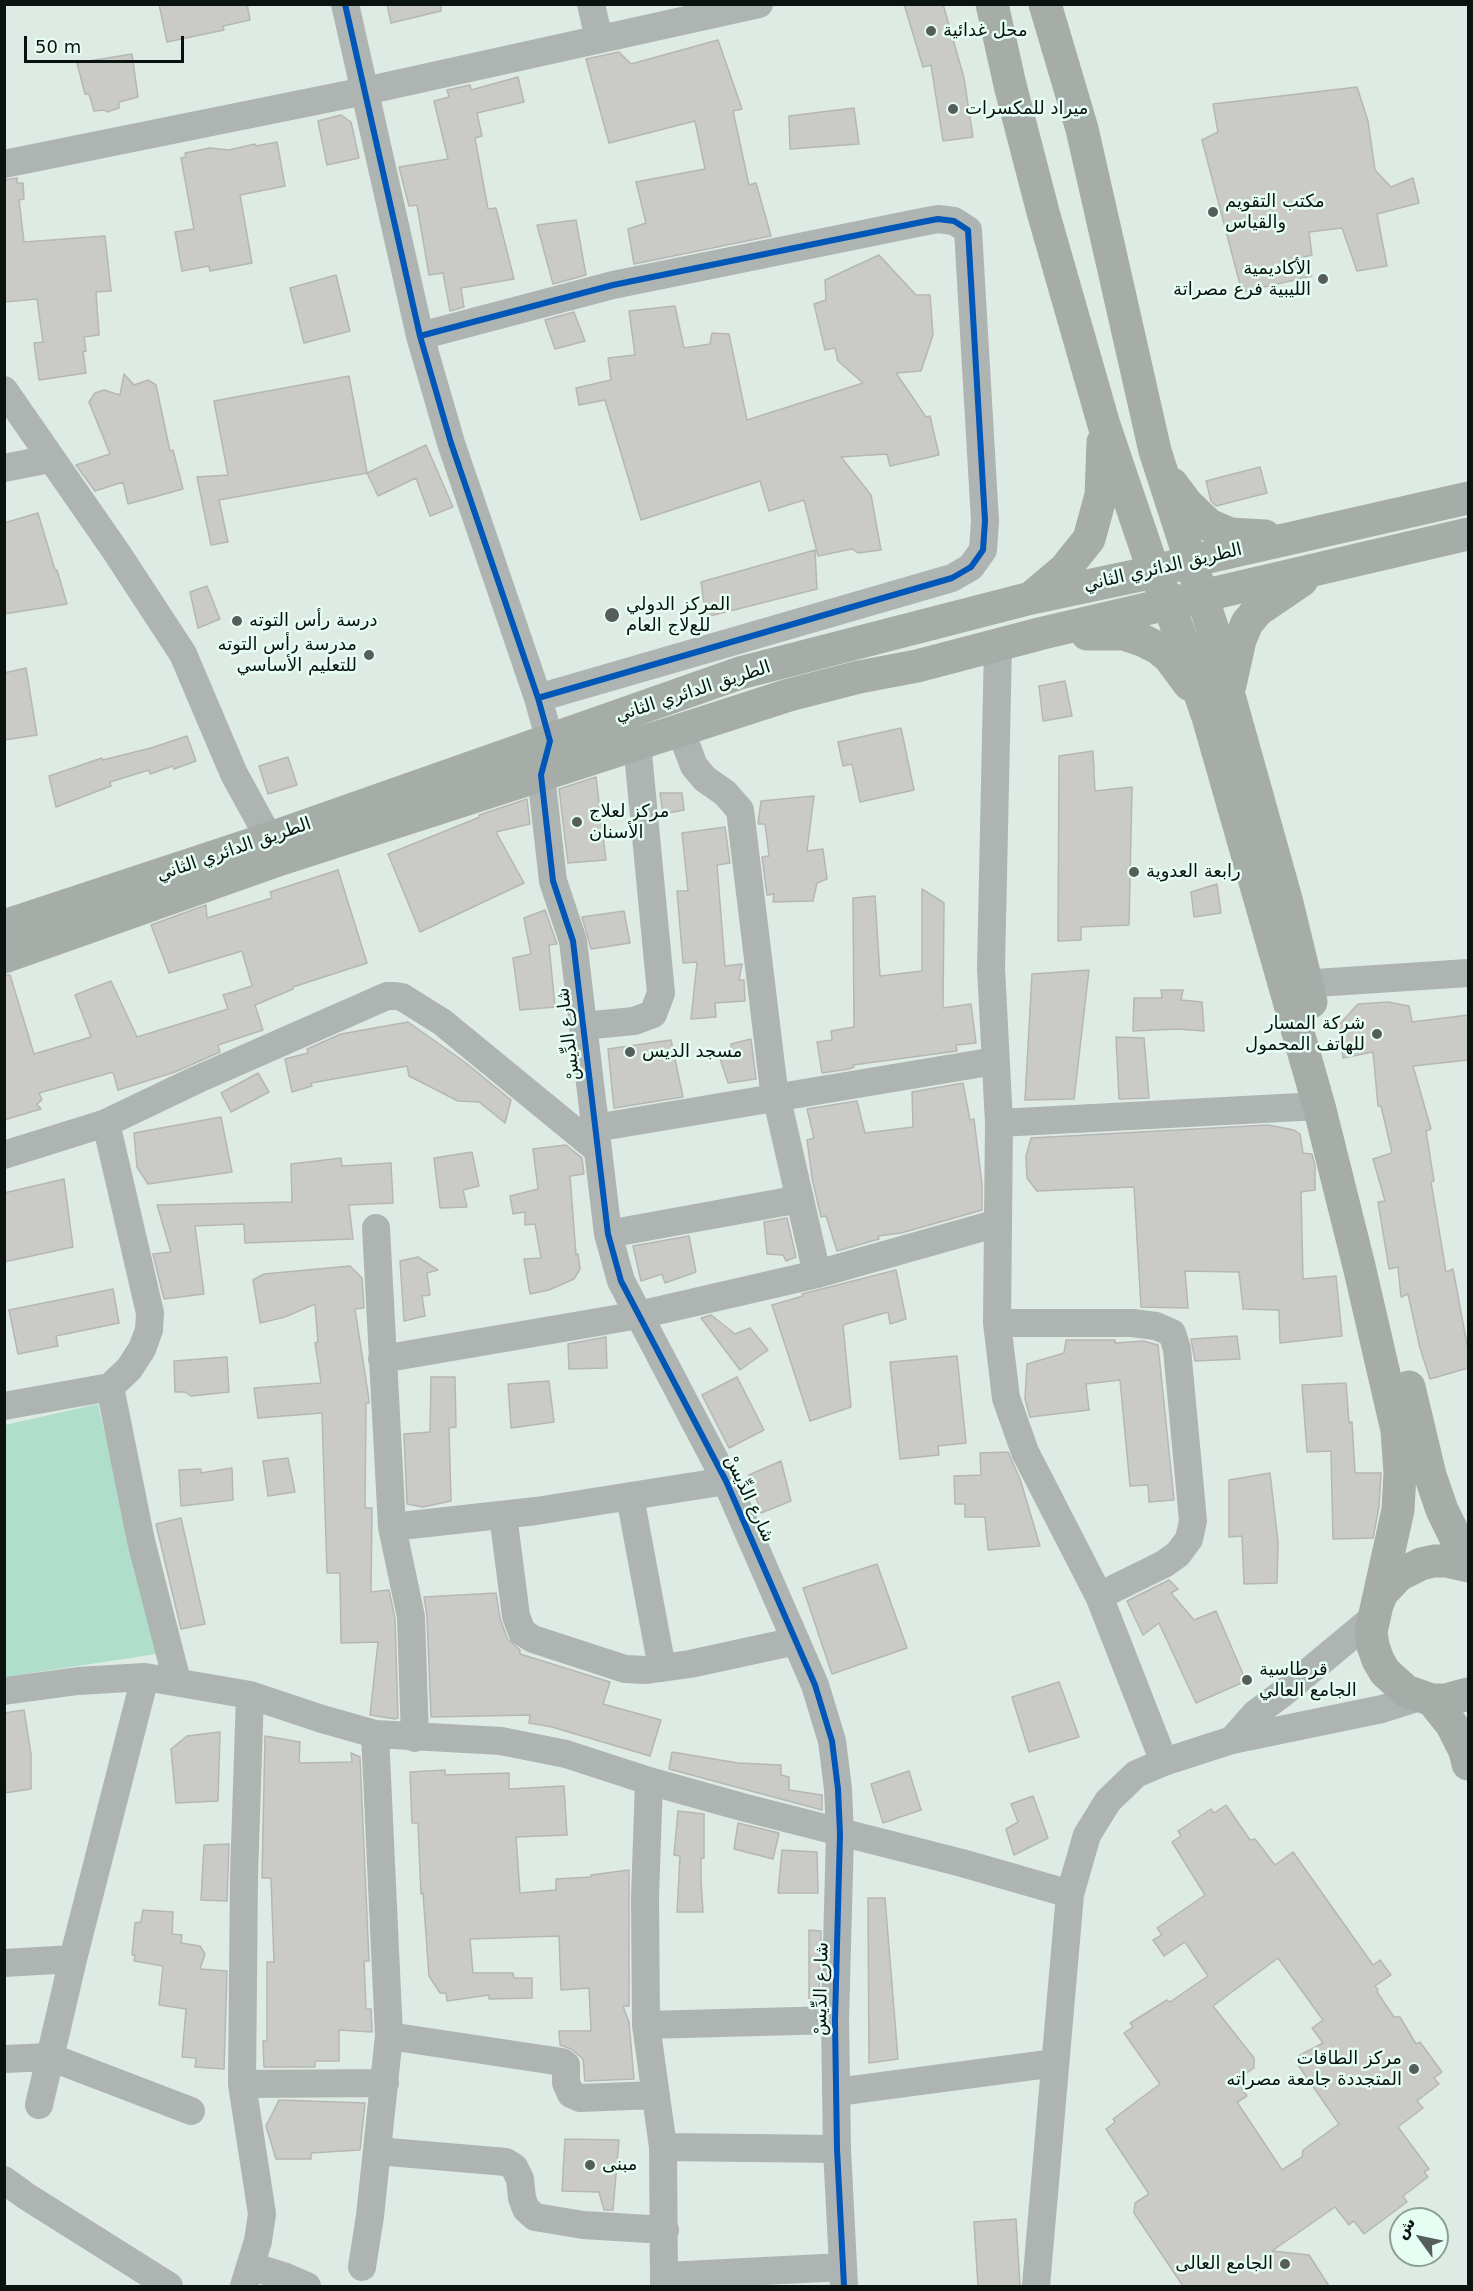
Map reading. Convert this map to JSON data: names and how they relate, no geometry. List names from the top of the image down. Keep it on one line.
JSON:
{"streets":{"main road":["الطريق الدائري الثاني"],"street":["شارع الدِّيسْ"]},"crossings":[["الطريق الدائري الثاني","شارع الدِّيسْ"]],"places":["محل غدائية","ميراد للمكسرات","مكتب التقويم والقياس","الأكاديمية الليبية فرع مصراتة","المركز الدولي للعﻻج العام","درسة رأس التوته","مدرسة رأس التوته للتعليم الأساسي","مركز لعلاج الأسنان","رابعة العدوية","شركة المسار للهاتف المحمول","مسجد الديس","قرطاسية الجامع العالي","مركز الطاقات المتجددة جامعة مصراته","مبنى","الجامع العالى"],"scale_bar":"50 m","north":"top left"}
